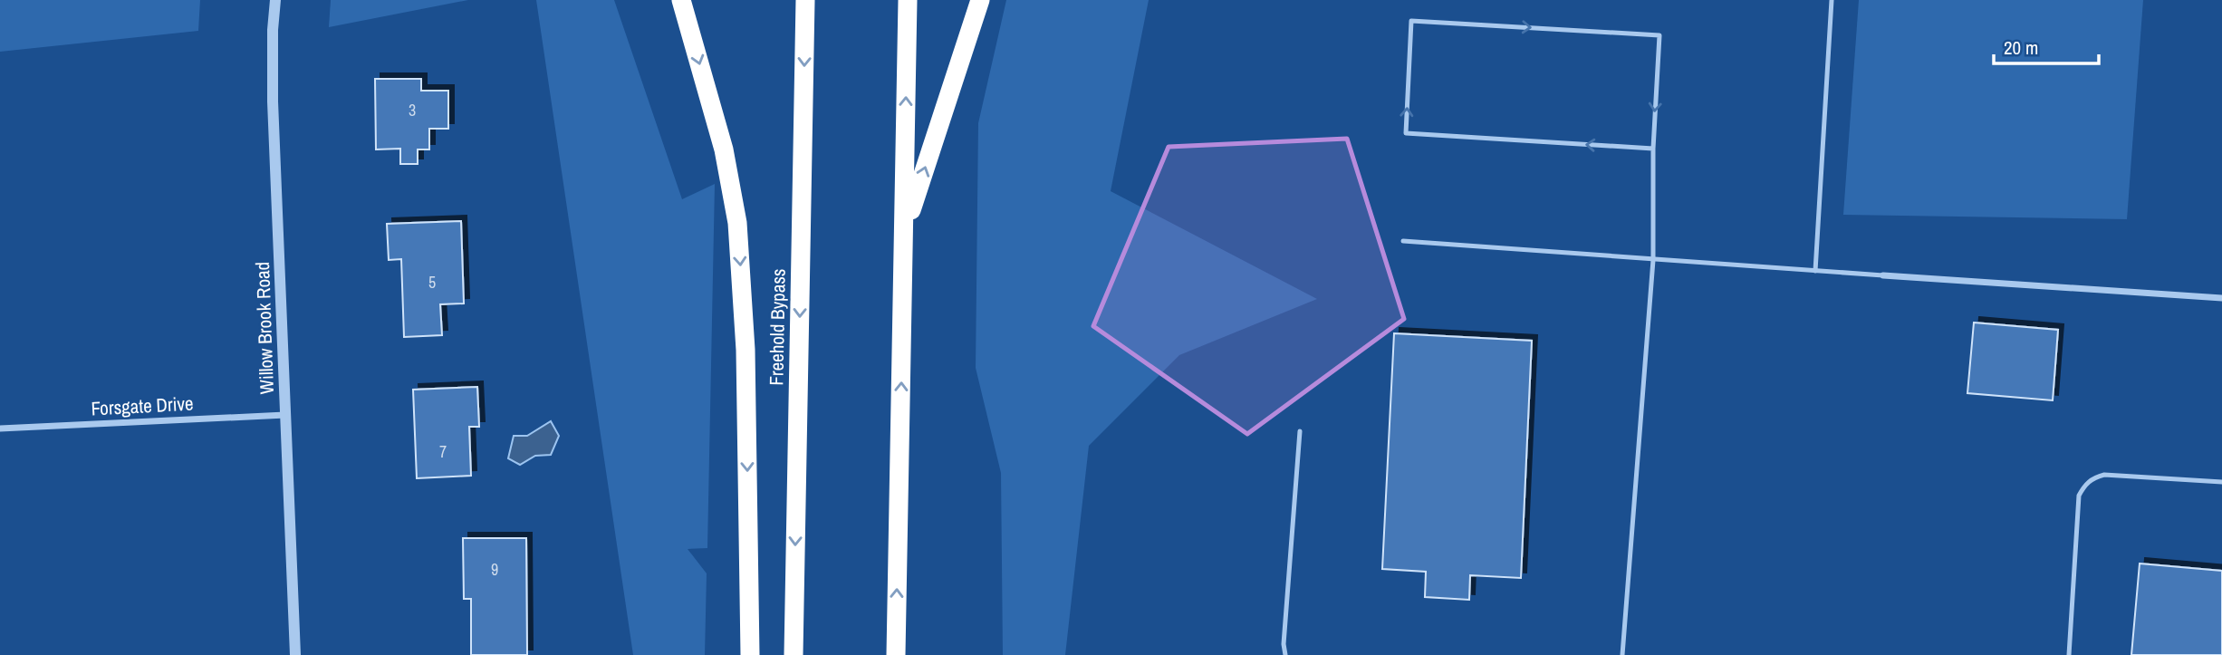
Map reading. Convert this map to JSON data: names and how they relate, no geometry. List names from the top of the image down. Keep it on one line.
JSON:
{"streets":{"highway":["Freehold Bypass"],"street":["Willow Brook Road","Forsgate Drive"]},"crossings":[["Willow Brook Road","Forsgate Drive"]],"house_numbers":["3","5","7","9"],"scale_bar":"20 m"}
